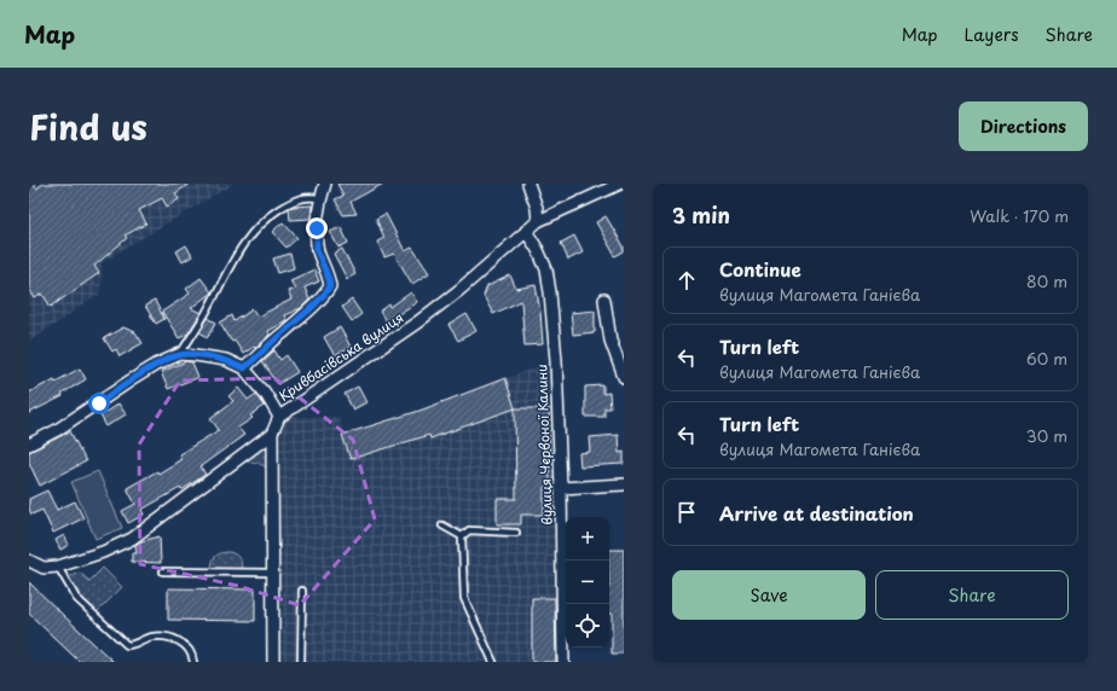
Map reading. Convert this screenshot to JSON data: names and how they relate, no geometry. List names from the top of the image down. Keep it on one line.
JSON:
{"streets":{"street":["Кривбасівська вулиця","вулиця Червоної Калини"]},"crossings":[["Кривбасівська вулиця","вулиця Червоної Калини"]],"page":{"header":"Map","nav":["Map","Layers","Share"],"title":"Find us","buttons":["Directions",["Save","Share"]],"heading":["3 min","Walk · 170 m"],"list":[["Continue","вулиця Магомета Ганієва","80 m"],["Turn left","вулиця Магомета Ганієва","60 m"],["Turn left","вулиця Магомета Ганієва","30 m"],"Arrive at destination"],"map_buttons":["+","−"]}}
